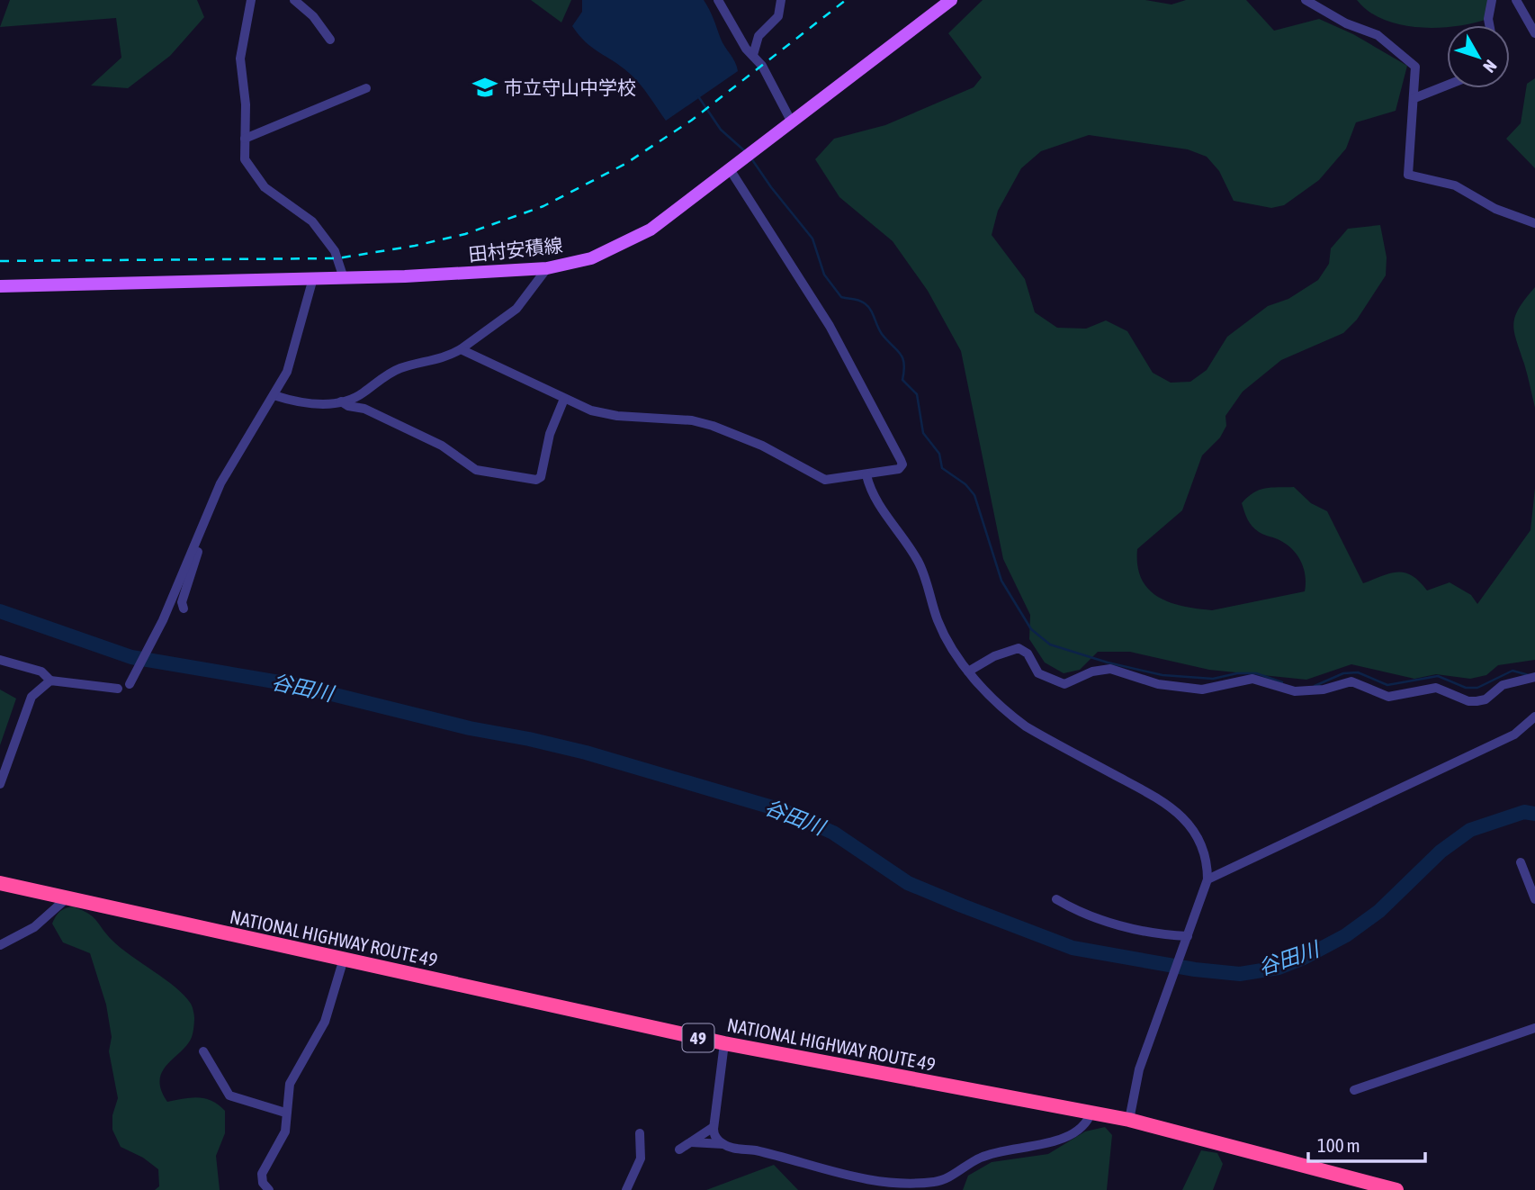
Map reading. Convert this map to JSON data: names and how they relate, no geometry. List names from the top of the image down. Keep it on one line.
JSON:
{"streets":{"highway":["NATIONAL HIGHWAY ROUTE 49","49"],"main road":["田村安積線"]},"water":["谷田川"],"places":{"school or university":["市立守山中学校"]},"scale_bar":"100 m","north":"bottom right"}
